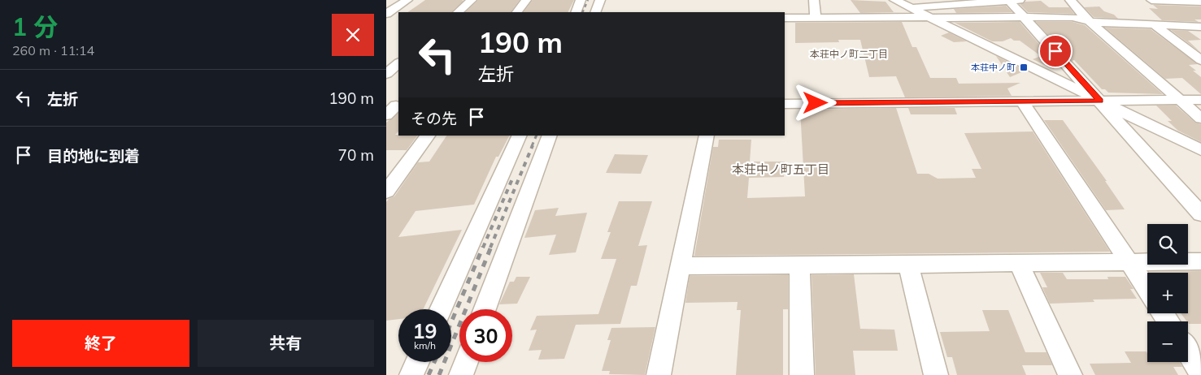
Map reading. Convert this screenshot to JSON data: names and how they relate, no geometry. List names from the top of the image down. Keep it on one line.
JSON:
{"districts":["本荘中ノ町二丁目","本荘中ノ町五丁目"],"places":{"transit":["本荘中ノ町"]},"page":{"heading":["1 分","260 m · 11:14"],"turn":["190 m","左折"],"list":[{"name":"左折","value":"190 m"},{"name":"目的地に到着","value":"70 m"}],"then":"その先","map_buttons":["+","−"],"speed":"19 km/h","limit":"30","buttons":["終了","共有"]}}
